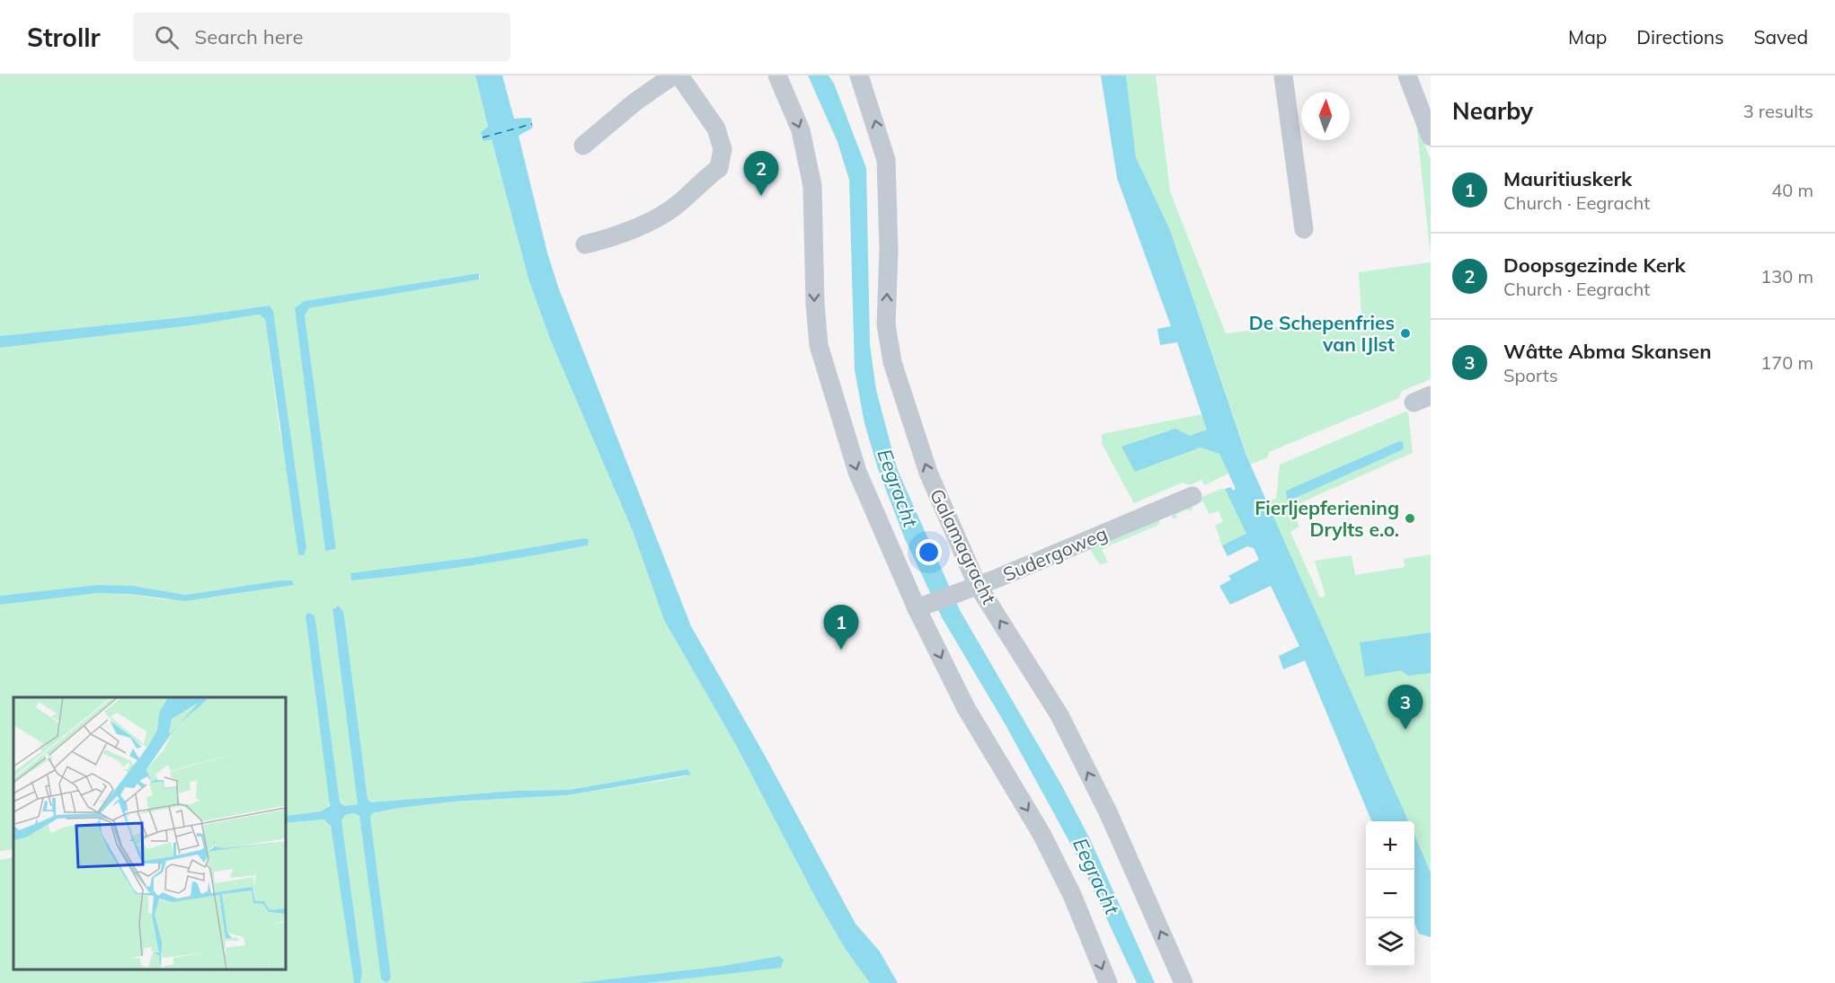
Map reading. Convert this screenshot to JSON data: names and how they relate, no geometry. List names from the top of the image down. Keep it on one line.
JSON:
{"streets":{"street":["Galamagracht","Sudergoweg"]},"crossings":[["Galamagracht","Sudergoweg"]],"water":["Eegracht"],"places":["De Schepenfries van IJlst","Fierljepferiening Drylts e.o."],"north":"top","page":{"header":"Strollr","search":"Search here","nav":["Map","Directions","Saved"],"heading":["Nearby","3 results"],"list":[{"mark":"1","name":"Mauritiuskerk","note":"Church · Eegracht","value":"40 m"},{"mark":"2","name":"Doopsgezinde Kerk","note":"Church · Eegracht","value":"130 m"},{"mark":"3","name":"Wâtte Abma Skansen","note":"Sports","value":"170 m"}],"pins":["2","1","3"],"map_buttons":["+","−"]}}
